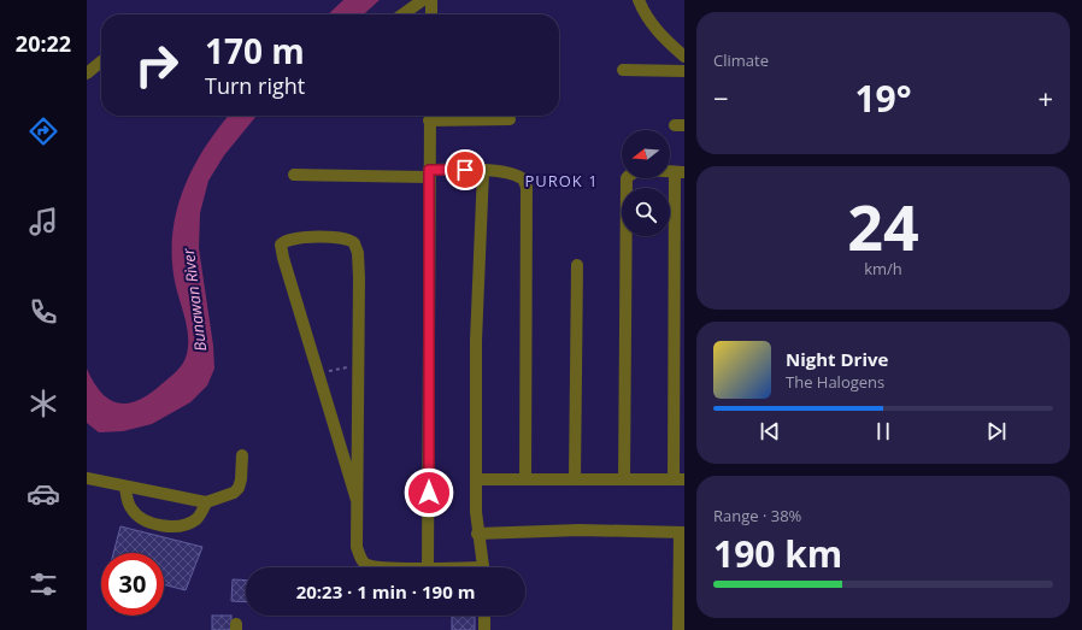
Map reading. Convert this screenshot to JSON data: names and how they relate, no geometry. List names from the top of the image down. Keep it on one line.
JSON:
{"districts":["PUROK 1"],"water":["Bunawan River"],"north":"left","page":{"tabs":"20:22","tile":["Climate",["24","km/h"],["Range · 38%","190 km"]],"turn":["170 m","Turn right"],"heat":["−","19°","+"],"song":["Night Drive","The Halogens"],"limit":"30","trip":"20:23 · 1 min · 190 m"}}
